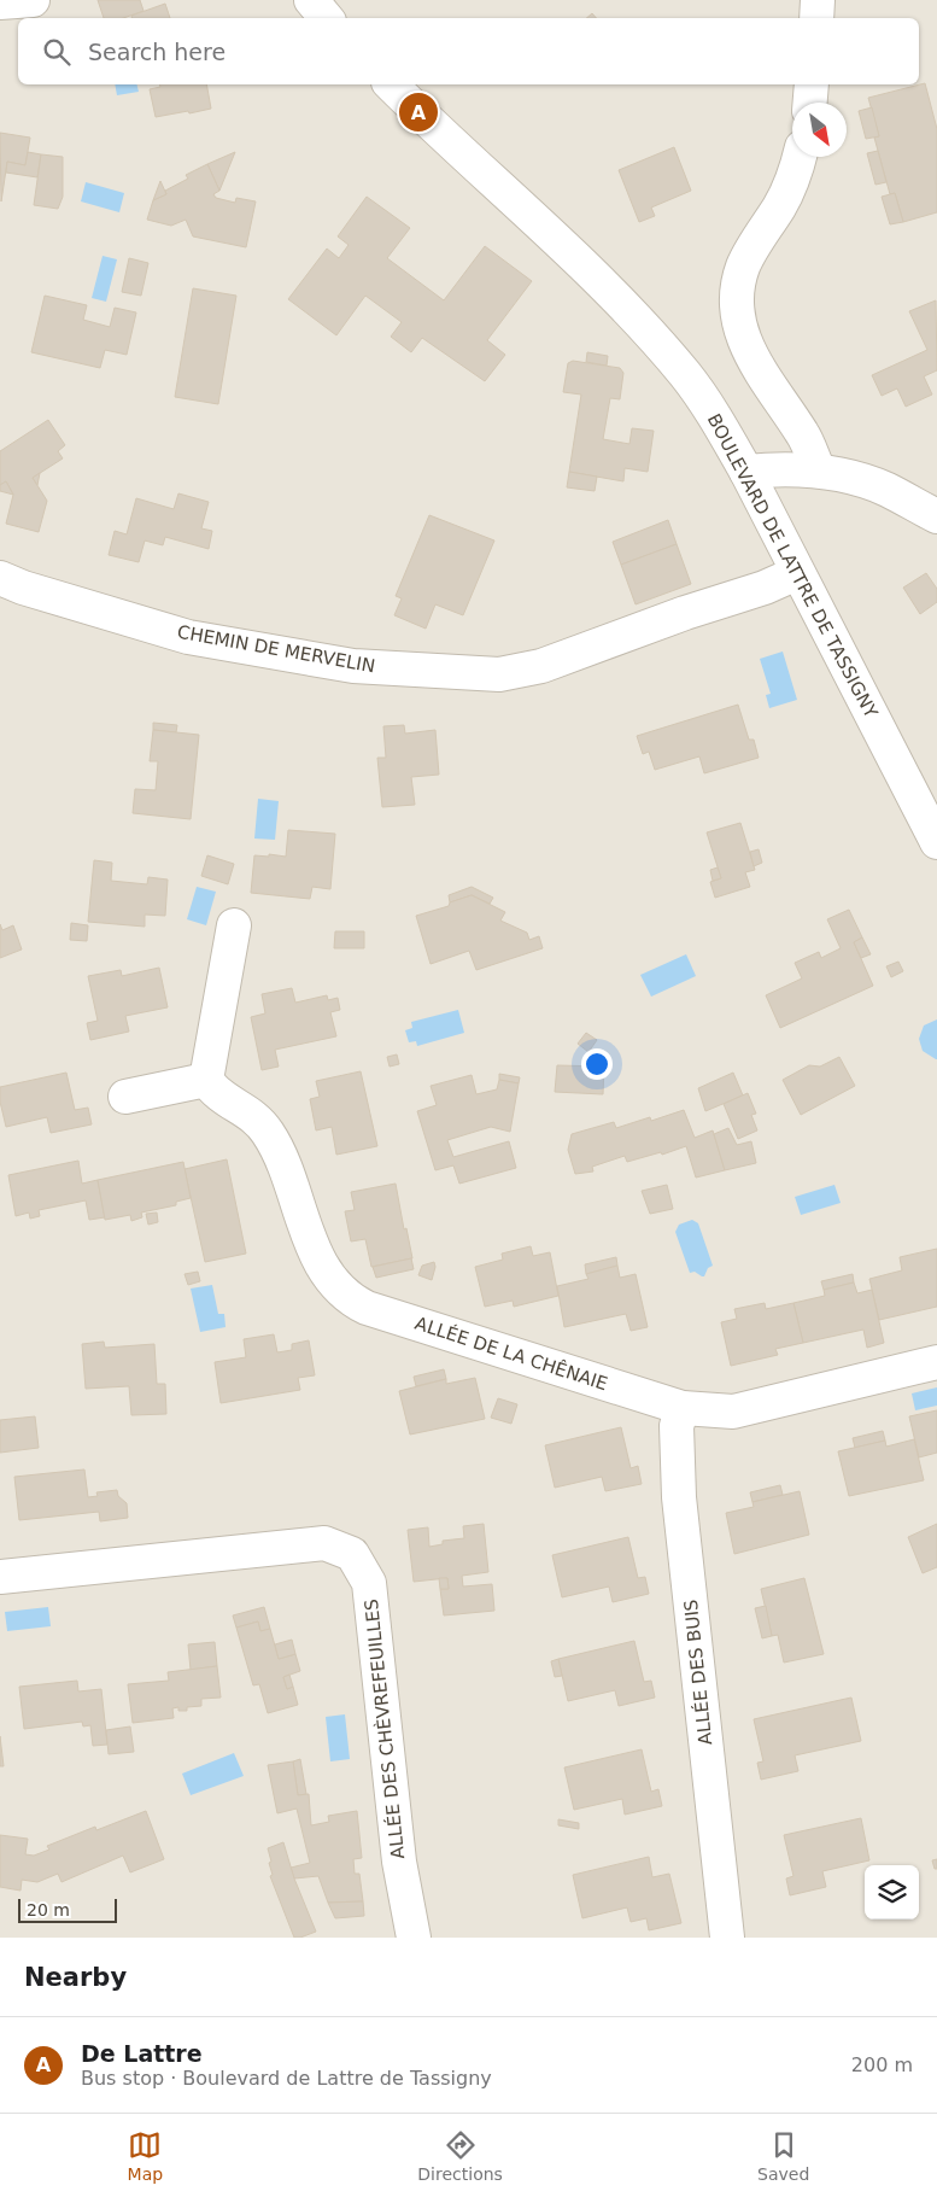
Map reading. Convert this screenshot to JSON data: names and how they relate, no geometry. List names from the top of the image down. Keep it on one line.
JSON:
{"streets":{"street":["BOULEVARD DE LATTRE DE TASSIGNY","CHEMIN DE MERVELIN","ALLÉE DE LA CHÊNAIE","ALLÉE DES BUIS","ALLÉE DES CHÈVREFEUILLES"]},"crossings":[["BOULEVARD DE LATTRE DE TASSIGNY","CHEMIN DE MERVELIN"],["ALLÉE DE LA CHÊNAIE","ALLÉE DES BUIS"]],"scale_bar":"20 m","north":"bottom right","page":{"search":"Search here","pins":"A","scale":"20 m","heading":"Nearby","list":[{"mark":"A","name":"De Lattre","note":"Bus stop · Boulevard de Lattre de Tassigny","value":"200 m"}],"nav":["Map","Directions","Saved"]}}
